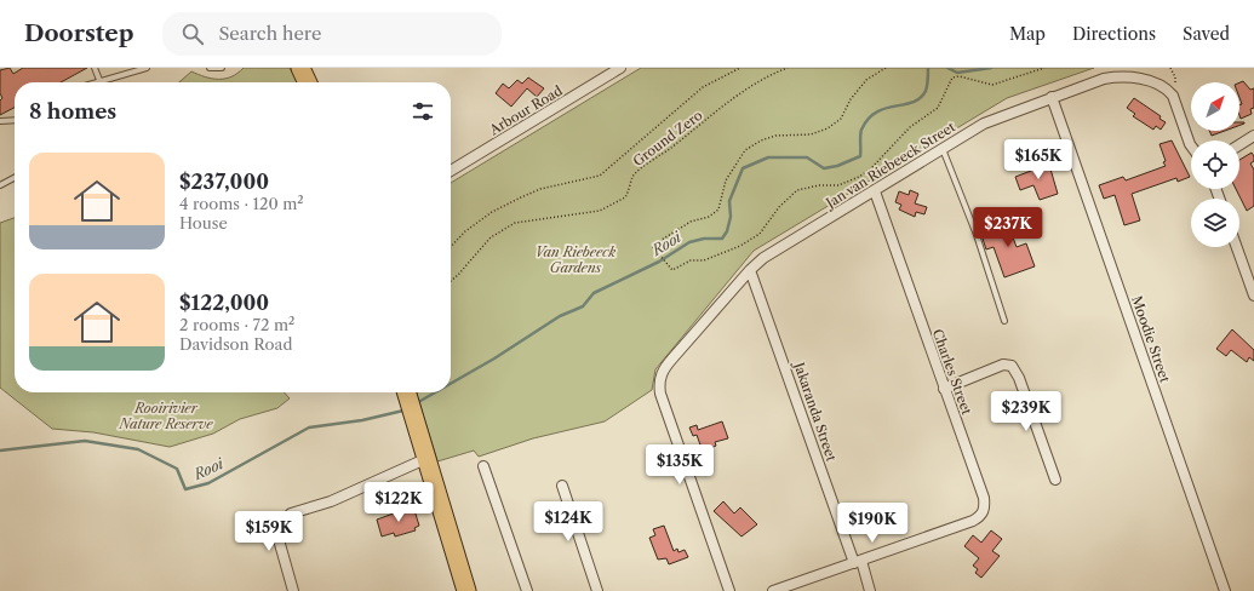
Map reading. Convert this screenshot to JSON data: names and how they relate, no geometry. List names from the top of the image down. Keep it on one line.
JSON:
{"streets":{"street":["Arbour Road","Jan van Riebeeck Street","Moodie Street","Charles Street","Jakaranda Street"],"path":["Ground Zero"]},"crossings":[["Jan van Riebeeck Street","Moodie Street"],["Jan van Riebeeck Street","Charles Street"],["Jan van Riebeeck Street","Jakaranda Street"],["Charles Street","Jakaranda Street"]],"water":["Rooi"],"parks":["Van Riebeeck Gardens","Rooirivier Nature Reserve"],"north":"top right","page":{"header":"Doorstep","search":"Search here","nav":["Map","Directions","Saved"],"heading":"8 homes","price":["$165K","$237K","$239K","$135K","$122K","$124K","$190K","$159K"],"list":[{"name":"$237,000","note":"4 rooms · 120 m² · House"},{"name":"$122,000","note":"2 rooms · 72 m² · Davidson Road"}]}}
